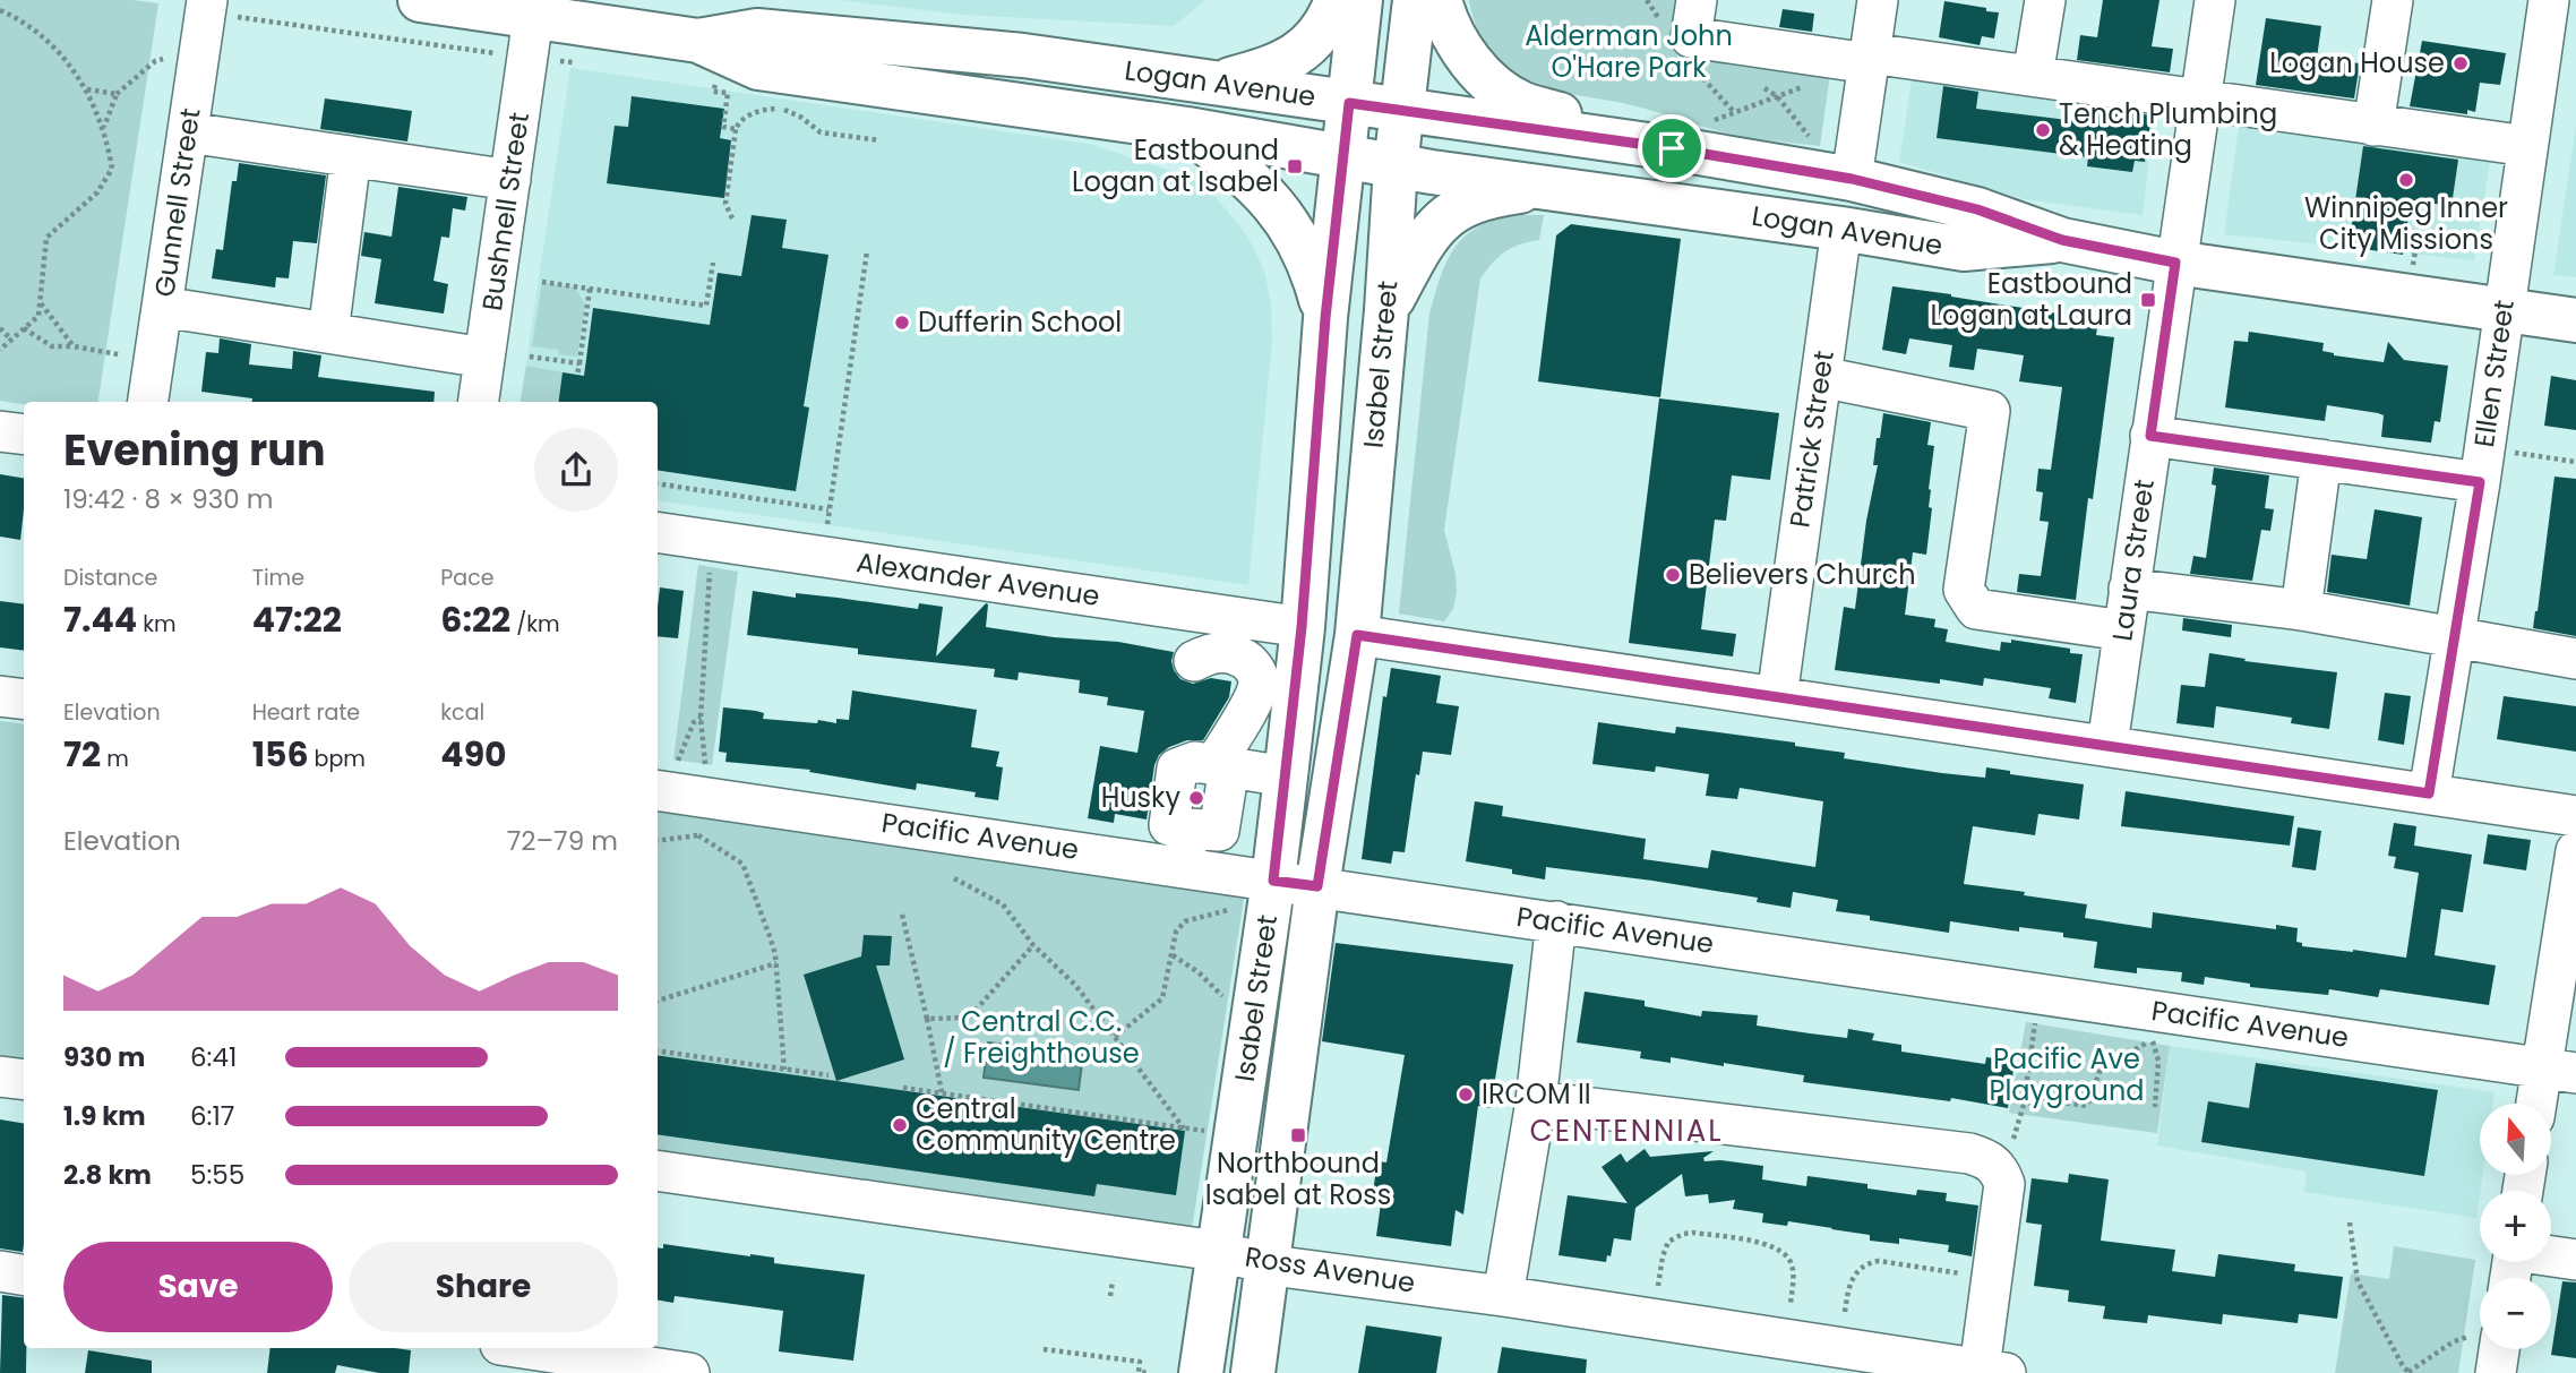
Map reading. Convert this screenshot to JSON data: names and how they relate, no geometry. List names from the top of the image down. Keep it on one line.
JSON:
{"streets":{"main road":["Logan Avenue","Isabel Street"],"street":["Gunnell Street","Bushnell Street","Ellen Street","Patrick Street","Laura Street","Alexander Avenue","Pacific Avenue","Ross Avenue"]},"crossings":[["Logan Avenue","Bushnell Street"],["Logan Avenue","Isabel Street"],["Logan Avenue","Ellen Street"],["Logan Avenue","Patrick Street"],["Logan Avenue","Laura Street"],["Isabel Street","Alexander Avenue"],["Isabel Street","Pacific Avenue"],["Isabel Street","Ross Avenue"]],"districts":["CENTENNIAL"],"parks":["Alderman John O'Hare Park","Central C.C. / Freighthouse","Pacific Ave Playground"],"places":{"other":["Logan House","Tench Plumbing & Heating","Winnipeg Inner City Missions","Dufferin School","Believers Church","Husky","IRCOM II","Central Community Centre"],"transit":["Eastbound Logan at Isabel","Eastbound Logan at Laura","Northbound Isabel at Ross"]},"north":"top","page":{"heading":["Evening run","19:42 · 8 × 930 m"],"stats":[["Distance","7.44 km"],["Time","47:22"],["Pace","6:22 /km"],["Elevation","72 m"],["Heart rate","156 bpm"],["kcal","490"]],"chart":["Elevation","72–79 m"],"list":[{"name":"930 m","note":"6:41"},{"name":"1.9 km","note":"6:17"},{"name":"2.8 km","note":"5:55"}],"map_buttons":["+","−"],"buttons":["Save","Share"]}}
